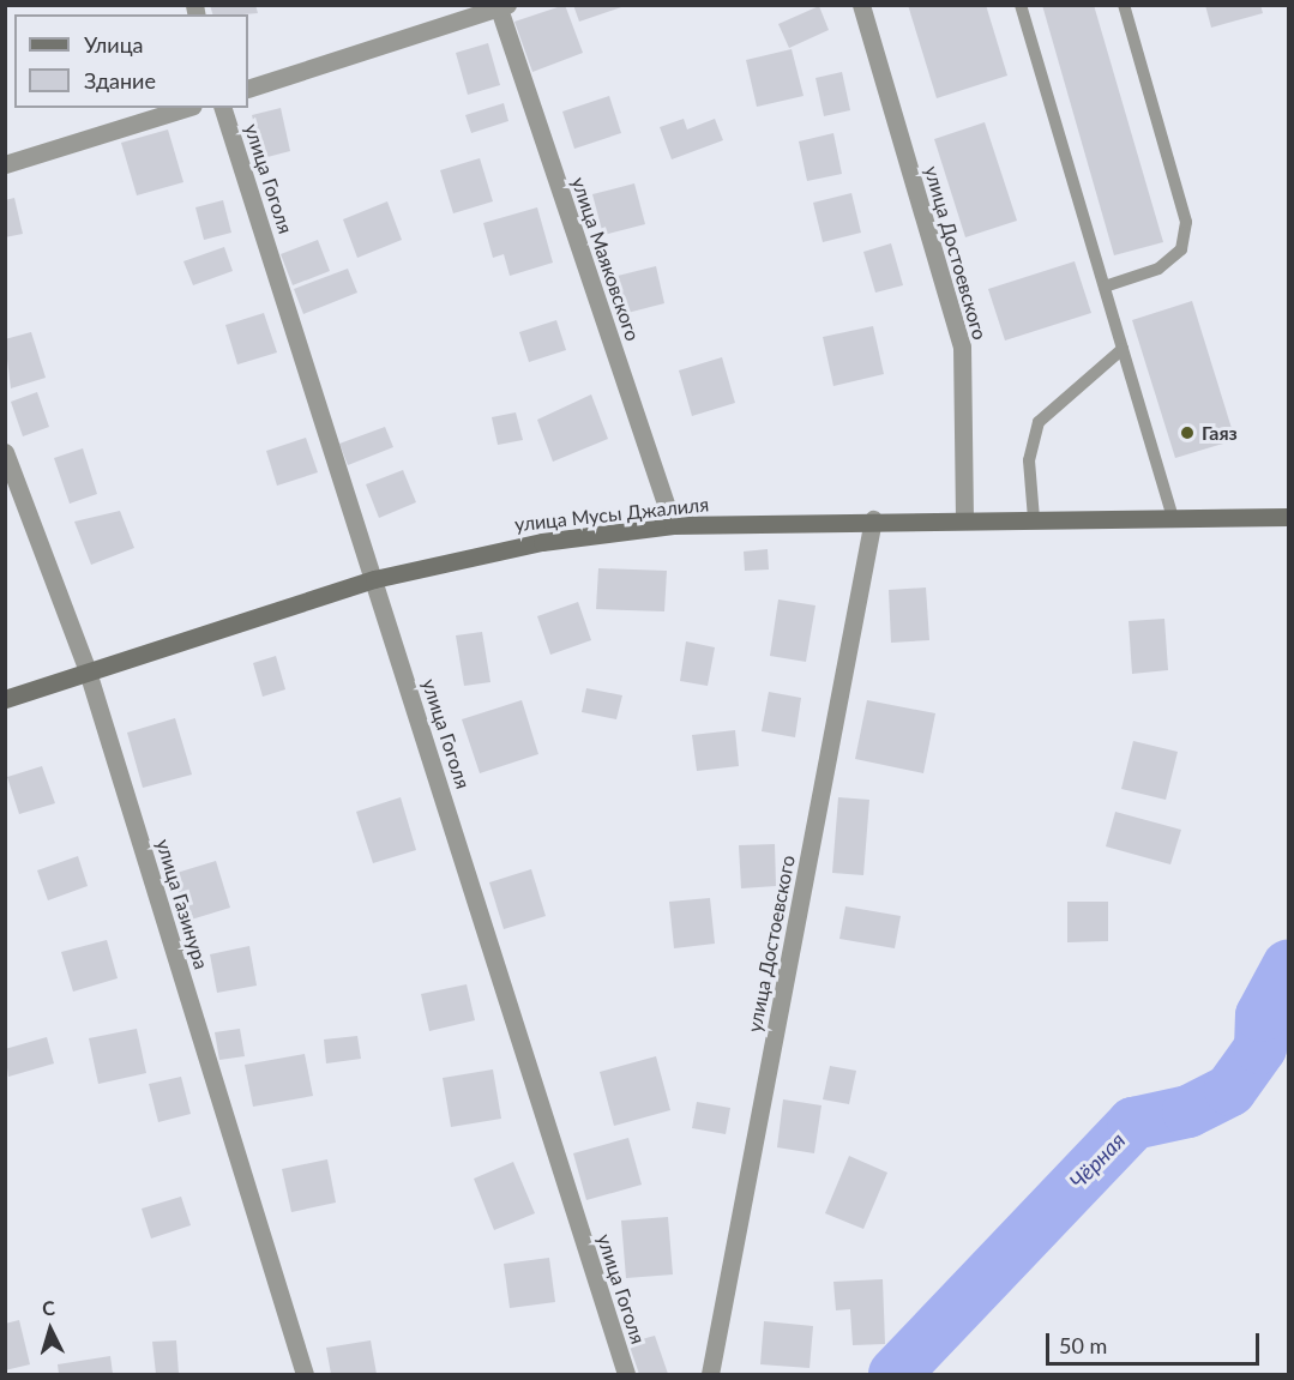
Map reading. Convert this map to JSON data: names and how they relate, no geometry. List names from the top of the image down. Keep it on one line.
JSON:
{"streets":{"main road":["улица Мусы Джалиля"],"street":["улица Гоголя","улица Достоевского","улица Маяковского","улица Газинура"]},"crossings":[["улица Гоголя","улица Мусы Джалиля"],["улица Достоевского","улица Мусы Джалиля"],["улица Маяковского","улица Мусы Джалиля"],["улица Мусы Джалиля","улица Газинура"]],"water":["Чёрная"],"places":["Гаяз"],"legend":["Улица","Здание"],"scale_bar":"50 m","north":"top"}
